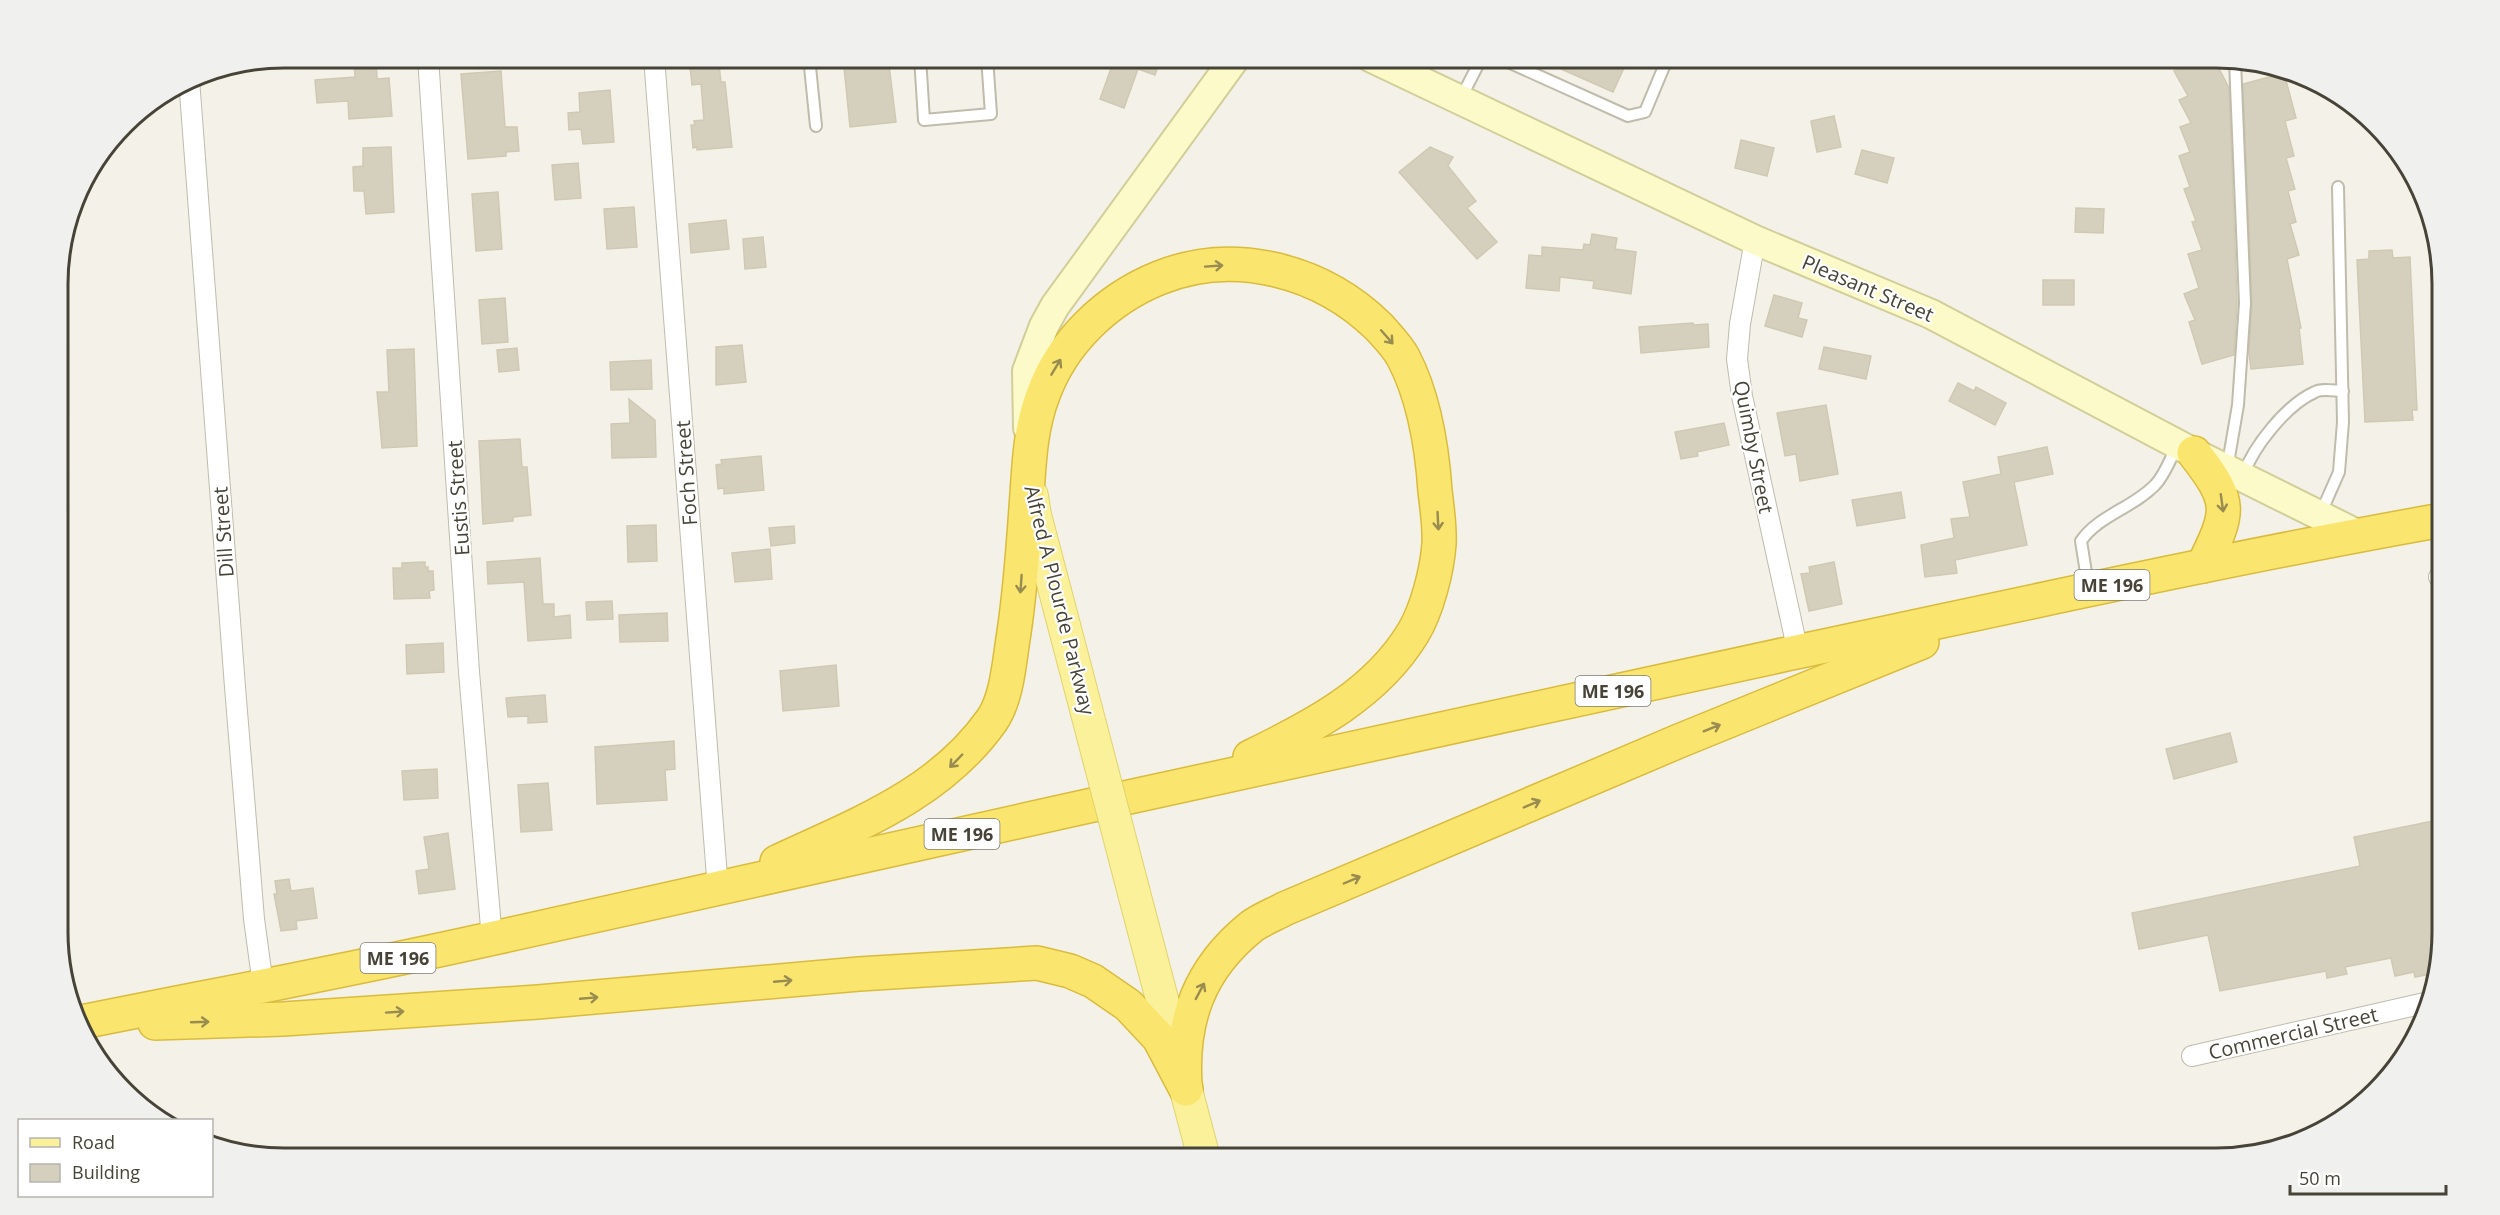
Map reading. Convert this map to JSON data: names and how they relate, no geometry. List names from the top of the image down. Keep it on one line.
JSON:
{"streets":{"highway":["ME 196"],"main road":["Pleasant Street","Alfred A Plourde Parkway"],"street":["Quimby Street","Foch Street","Eustis Street","Dill Street","Commercial Street"]},"crossings":[["Pleasant Street","Quimby Street"],["Pleasant Street","ME 196"],["Quimby Street","ME 196"],["Foch Street","ME 196"],["Eustis Street","ME 196"],["Dill Street","ME 196"]],"legend":["Road","Building"],"scale_bar":"50 m"}
